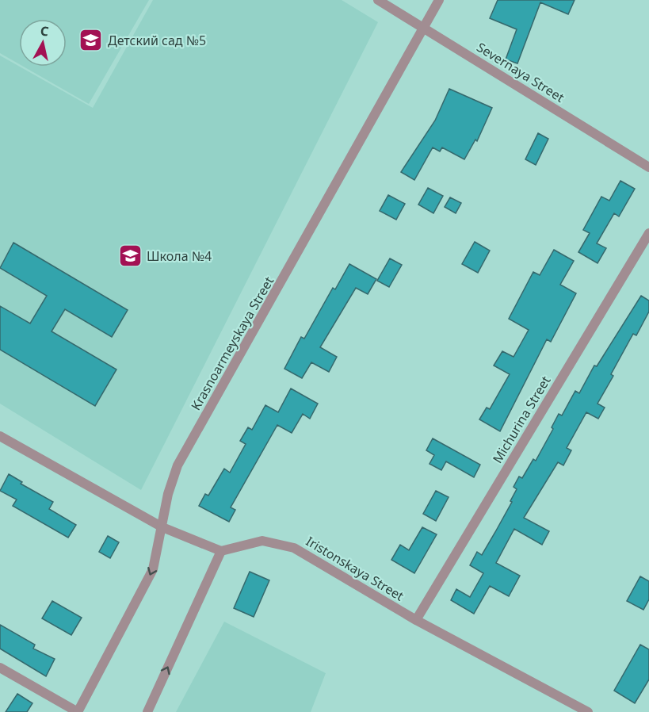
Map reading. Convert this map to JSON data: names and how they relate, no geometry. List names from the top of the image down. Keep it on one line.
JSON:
{"streets":{"street":["Severnaya Street","Krasnoarmeyskaya Street","Michurina Street","Iristonskaya Street"]},"crossings":[["Severnaya Street","Krasnoarmeyskaya Street"],["Michurina Street","Iristonskaya Street"]],"places":{"school or university":["Детский сад №5","Школа №4"]},"north":"top"}
